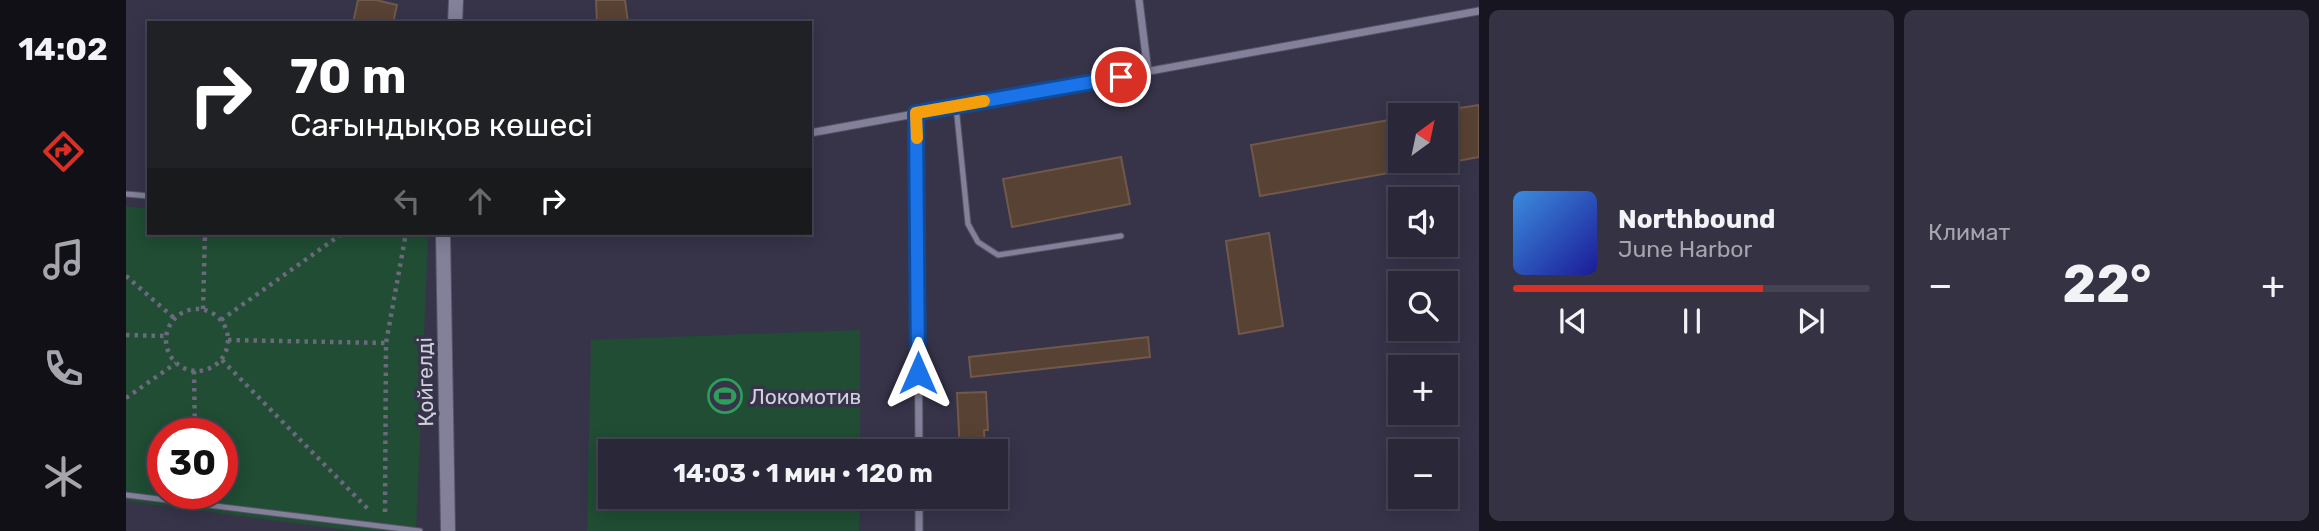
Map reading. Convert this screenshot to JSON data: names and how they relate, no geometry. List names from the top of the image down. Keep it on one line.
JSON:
{"streets":{"street":["Қойгелді"]},"places":{"sports":["Локомотив"]},"north":"top right","page":{"tabs":"14:02","tile":"Климат","turn":["70 m","Сағындықов көшесі"],"map_buttons":["+","−"],"song":["Northbound","June Harbor"],"heat":["−","22°","+"],"limit":"30","trip":"14:03 · 1 мин · 120 m"}}
